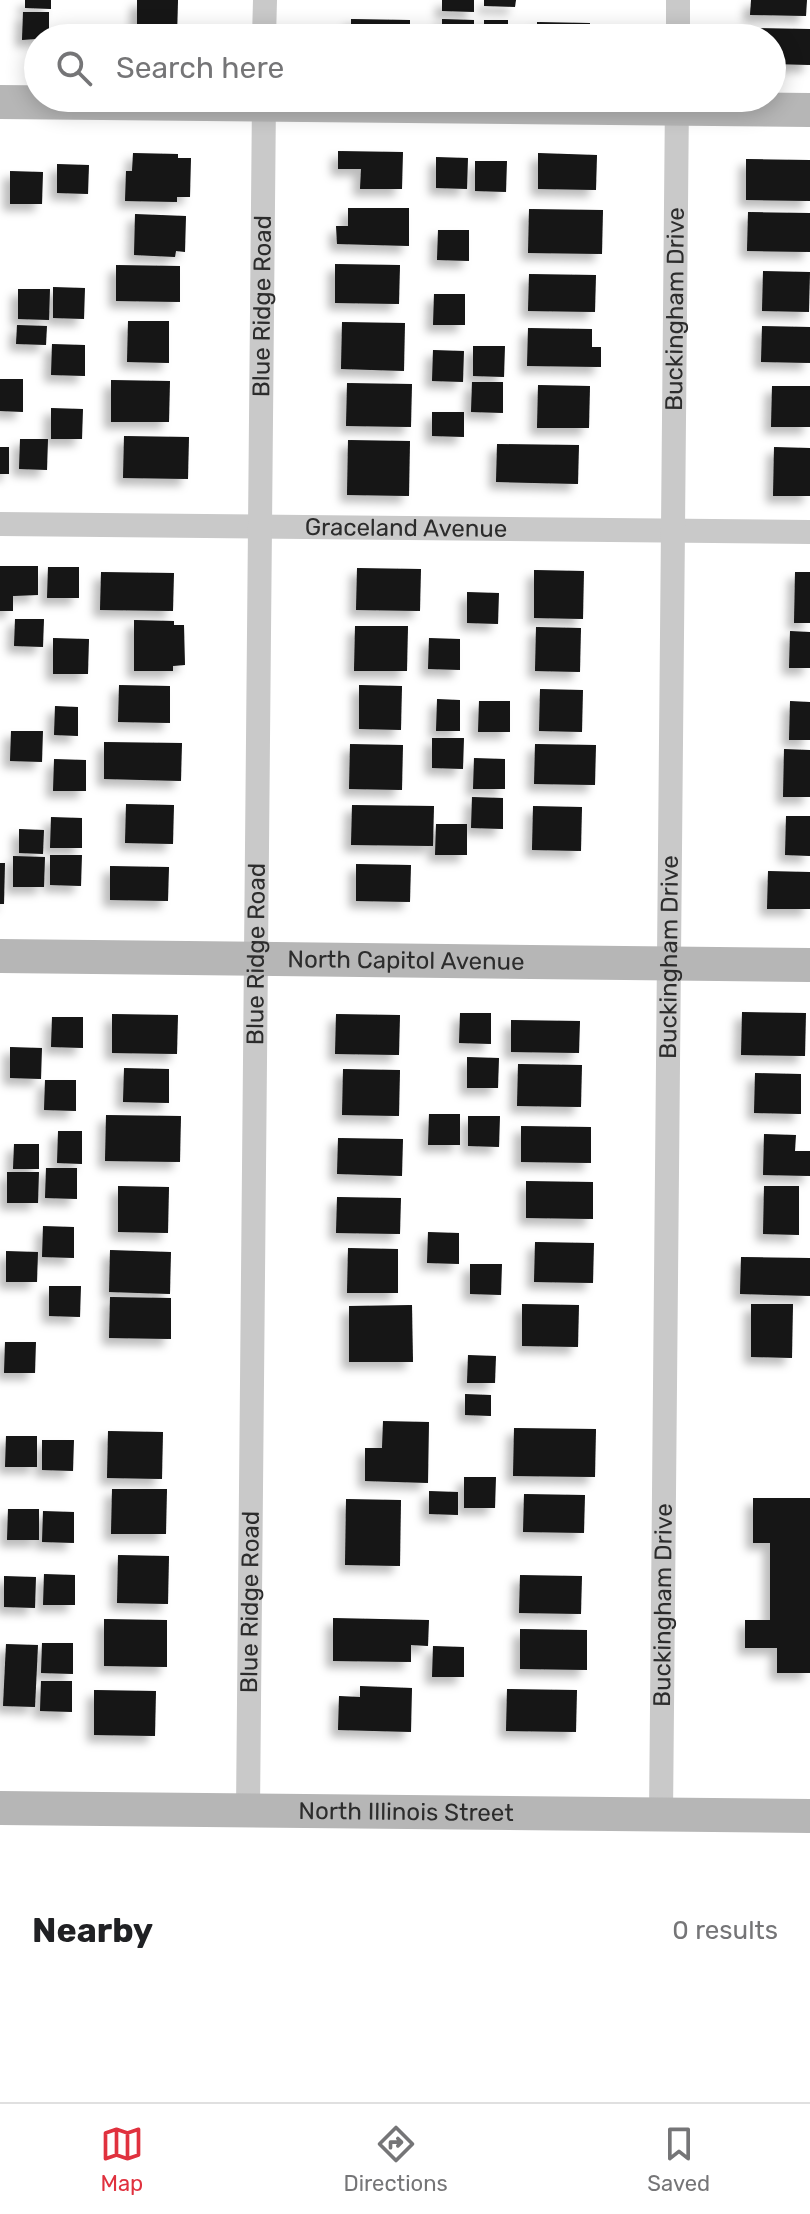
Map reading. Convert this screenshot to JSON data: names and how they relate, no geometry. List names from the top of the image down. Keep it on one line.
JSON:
{"streets":{"street":["Blue Ridge Road","Buckingham Drive","Graceland Avenue","North Capitol Avenue","North Illinois Street"]},"crossings":[["Blue Ridge Road","Graceland Avenue"],["Blue Ridge Road","North Capitol Avenue"],["Blue Ridge Road","North Illinois Street"],["Buckingham Drive","Graceland Avenue"],["Buckingham Drive","North Capitol Avenue"],["Buckingham Drive","North Illinois Street"]],"page":{"search":"Search here","heading":["Nearby","0 results"],"nav":["Map","Directions","Saved"]}}
